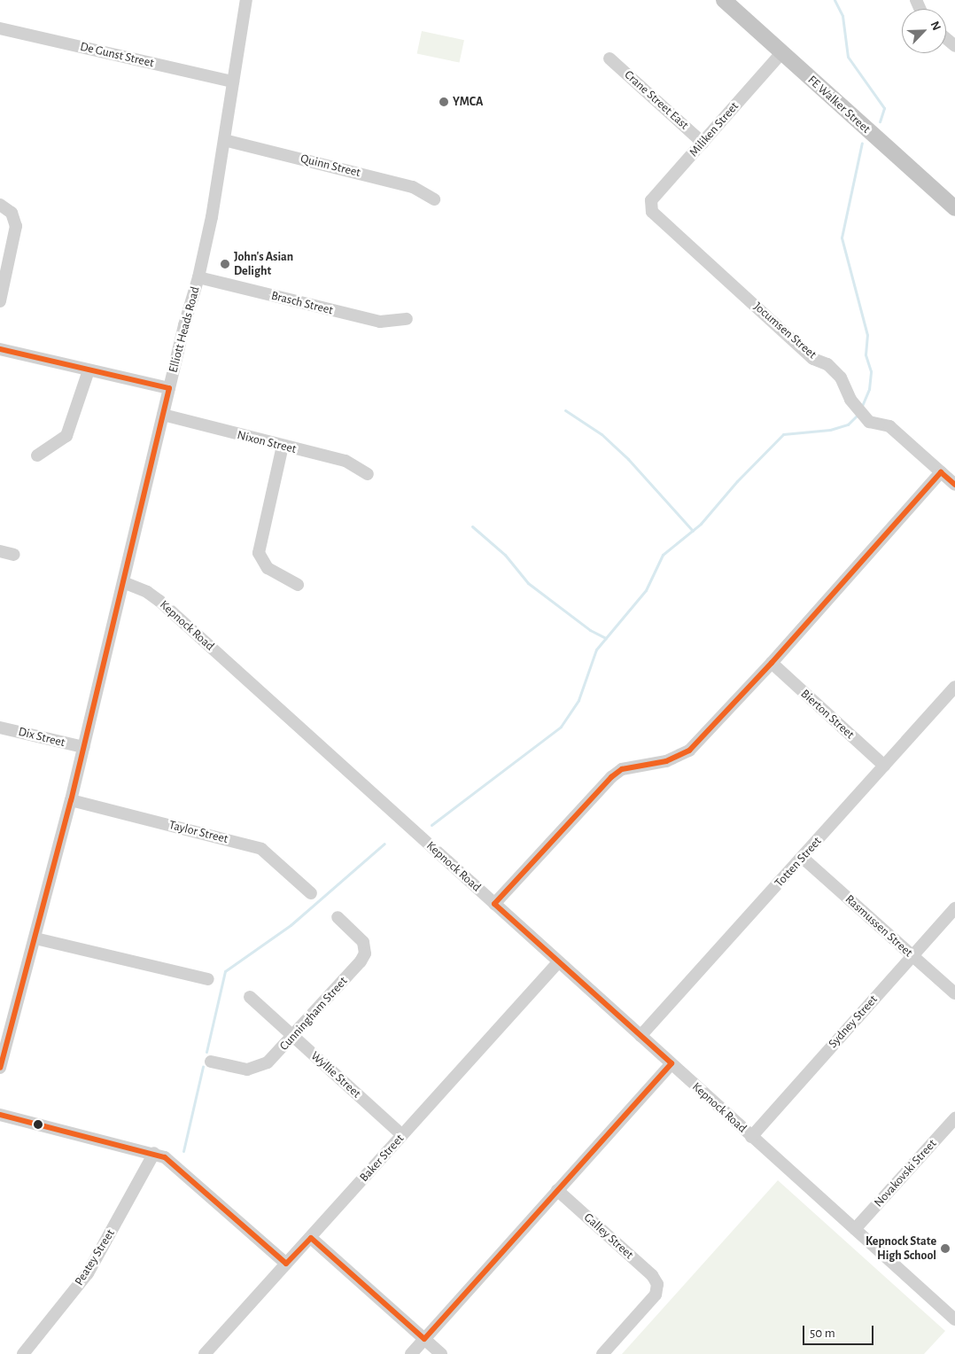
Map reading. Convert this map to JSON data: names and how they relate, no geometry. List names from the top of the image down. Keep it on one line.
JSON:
{"streets":{"main road":["FE Walker Street"],"street":["De Gunst Street","Crane Street East","Miliken Street","Quinn Street","Brasch Street","Elliott Heads Road","Jocumsen Street","Nixon Street","Kepnock Road","Bierton Street","Dix Street","Taylor Street","Totten Street","Rasmussen Street","Cunningham Street","Sydney Street","Wyllie Street","Baker Street","Novakovski Street","Galley Street","Peatey Street"]},"crossings":[["De Gunst Street","Elliott Heads Road"],["Crane Street East","Miliken Street"],["FE Walker Street","Miliken Street"],["Miliken Street","Jocumsen Street"],["Quinn Street","Elliott Heads Road"],["Brasch Street","Elliott Heads Road"],["Elliott Heads Road","Nixon Street"],["Elliott Heads Road","Kepnock Road"],["Elliott Heads Road","Dix Street"],["Elliott Heads Road","Taylor Street"],["Kepnock Road","Totten Street"],["Kepnock Road","Sydney Street"],["Kepnock Road","Baker Street"],["Kepnock Road","Novakovski Street"],["Bierton Street","Totten Street"],["Totten Street","Rasmussen Street"],["Rasmussen Street","Sydney Street"],["Cunningham Street","Wyllie Street"],["Wyllie Street","Baker Street"]],"places":["YMCA","John's Asian Delight","Kepnock State High School"],"scale_bar":"50 m","north":"top right"}
